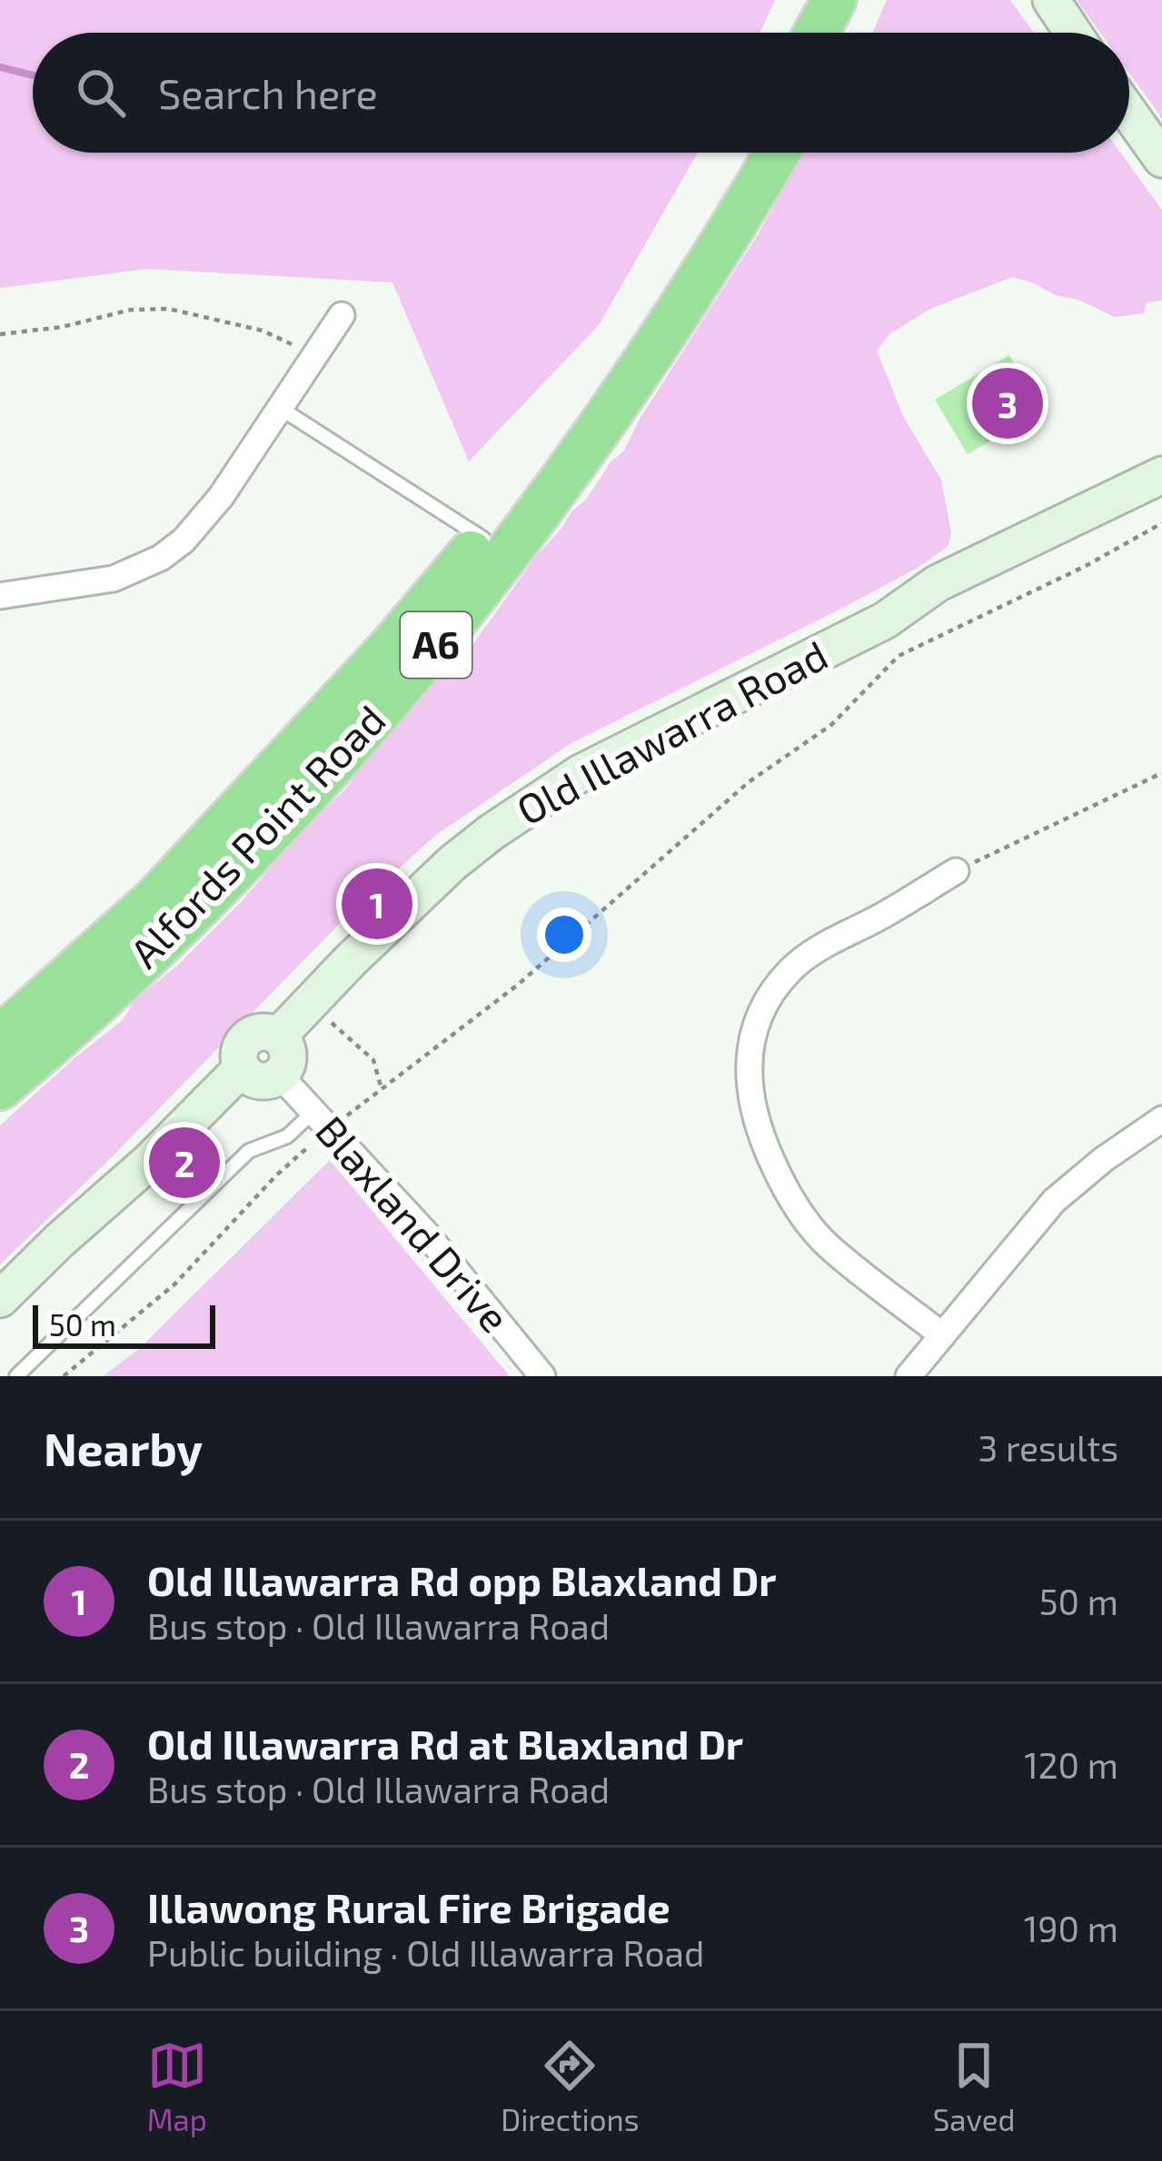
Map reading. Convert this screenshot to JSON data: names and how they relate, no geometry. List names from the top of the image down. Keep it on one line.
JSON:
{"streets":{"highway":["A6","Alfords Point Road"],"street":["Old Illawarra Road","Blaxland Drive"]},"crossings":[["Old Illawarra Road","Blaxland Drive"]],"scale_bar":"50 m","page":{"search":"Search here","pins":["3","1","2"],"scale":"50 m","heading":["Nearby","3 results"],"list":[{"mark":"1","name":"Old Illawarra Rd opp Blaxland Dr","note":"Bus stop · Old Illawarra Road","value":"50 m"},{"mark":"2","name":"Old Illawarra Rd at Blaxland Dr","note":"Bus stop · Old Illawarra Road","value":"120 m"},{"mark":"3","name":"Illawong Rural Fire Brigade","note":"Public building · Old Illawarra Road","value":"190 m"}],"nav":["Map","Directions","Saved"]}}
